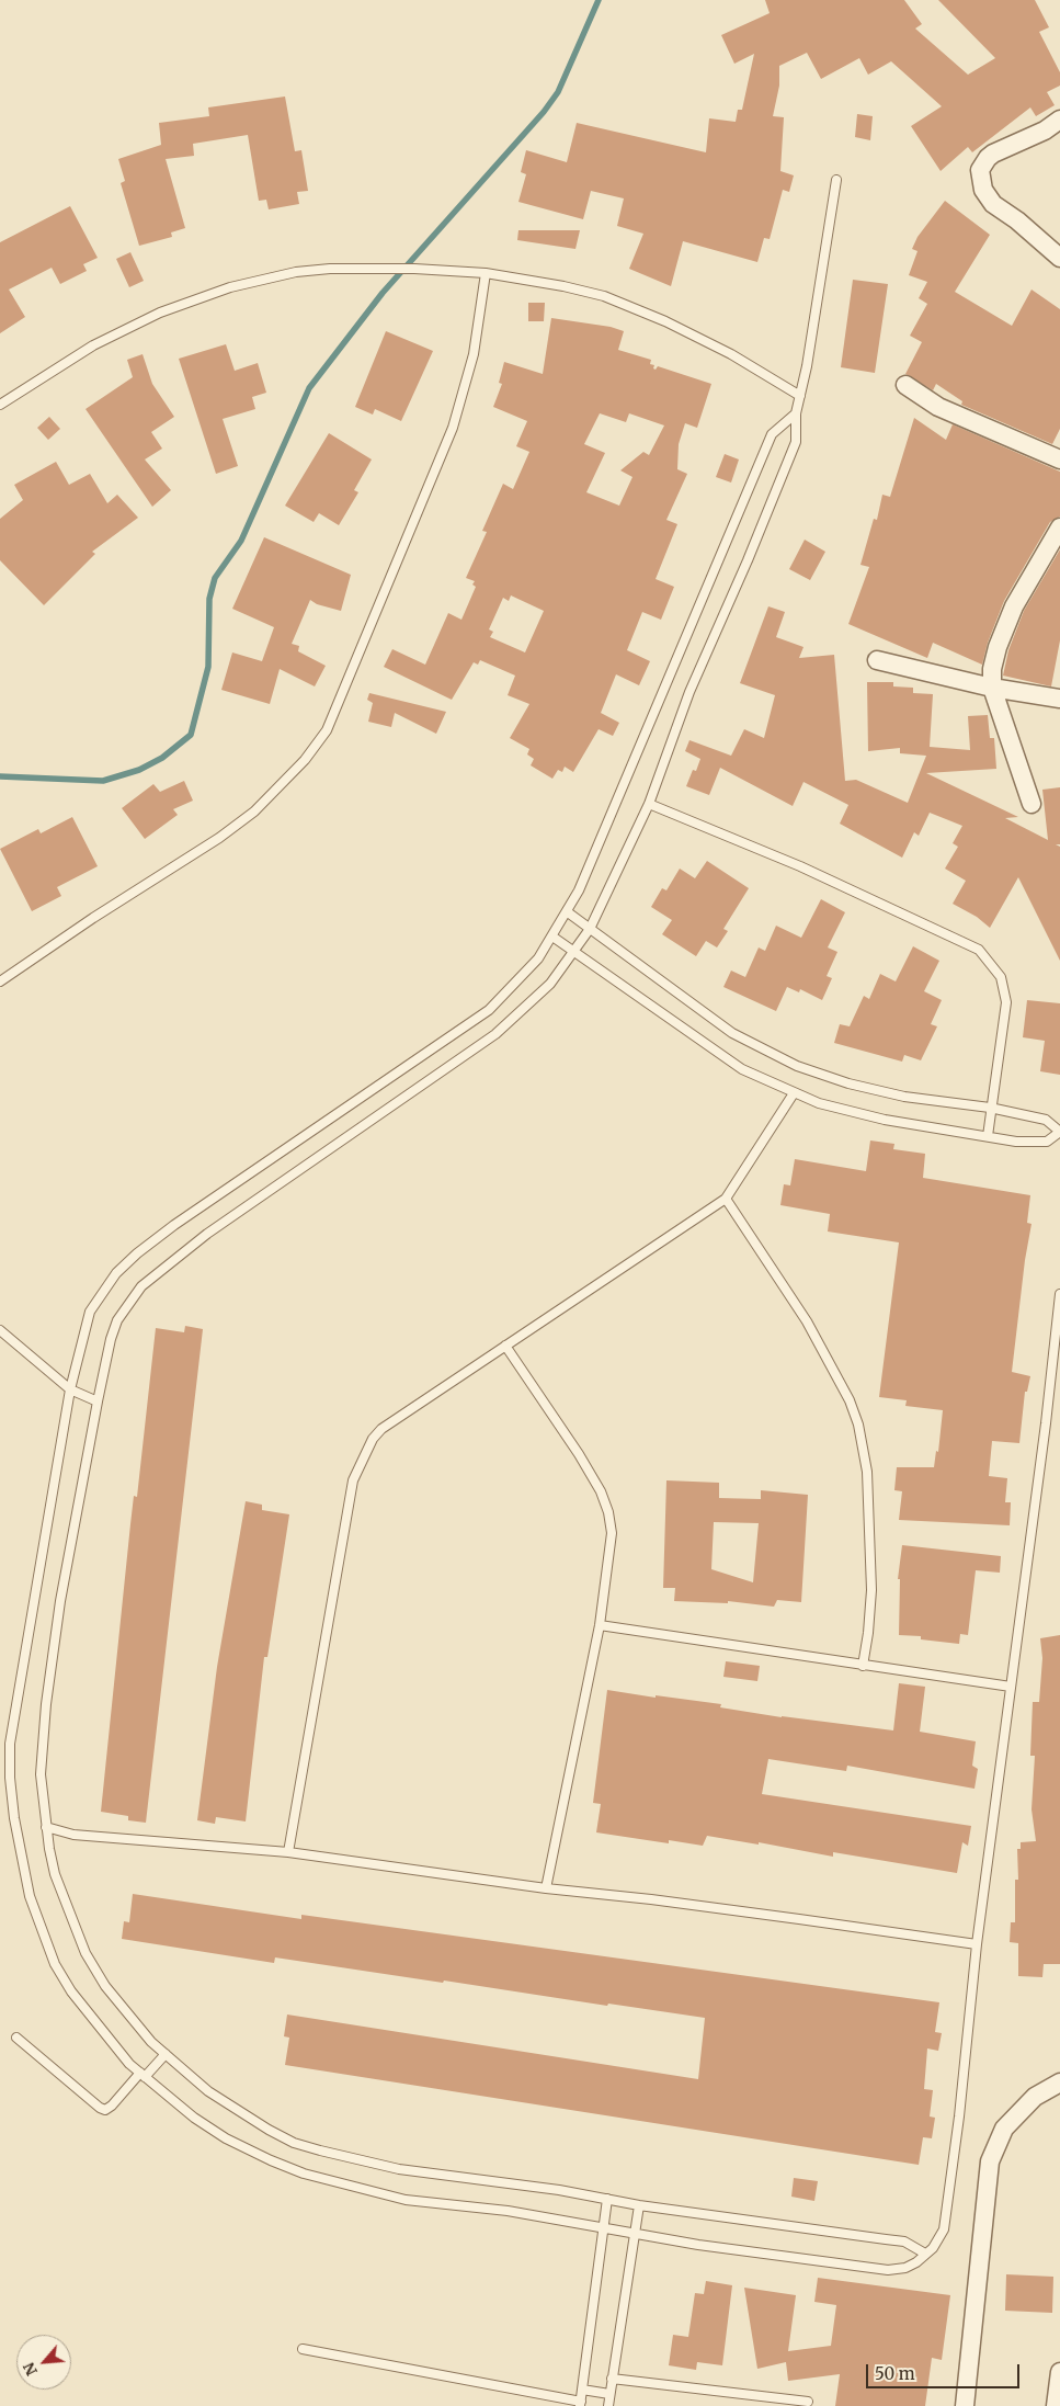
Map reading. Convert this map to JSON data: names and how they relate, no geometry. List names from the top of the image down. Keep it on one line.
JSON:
{"scale_bar":"50 m","north":"bottom left"}
